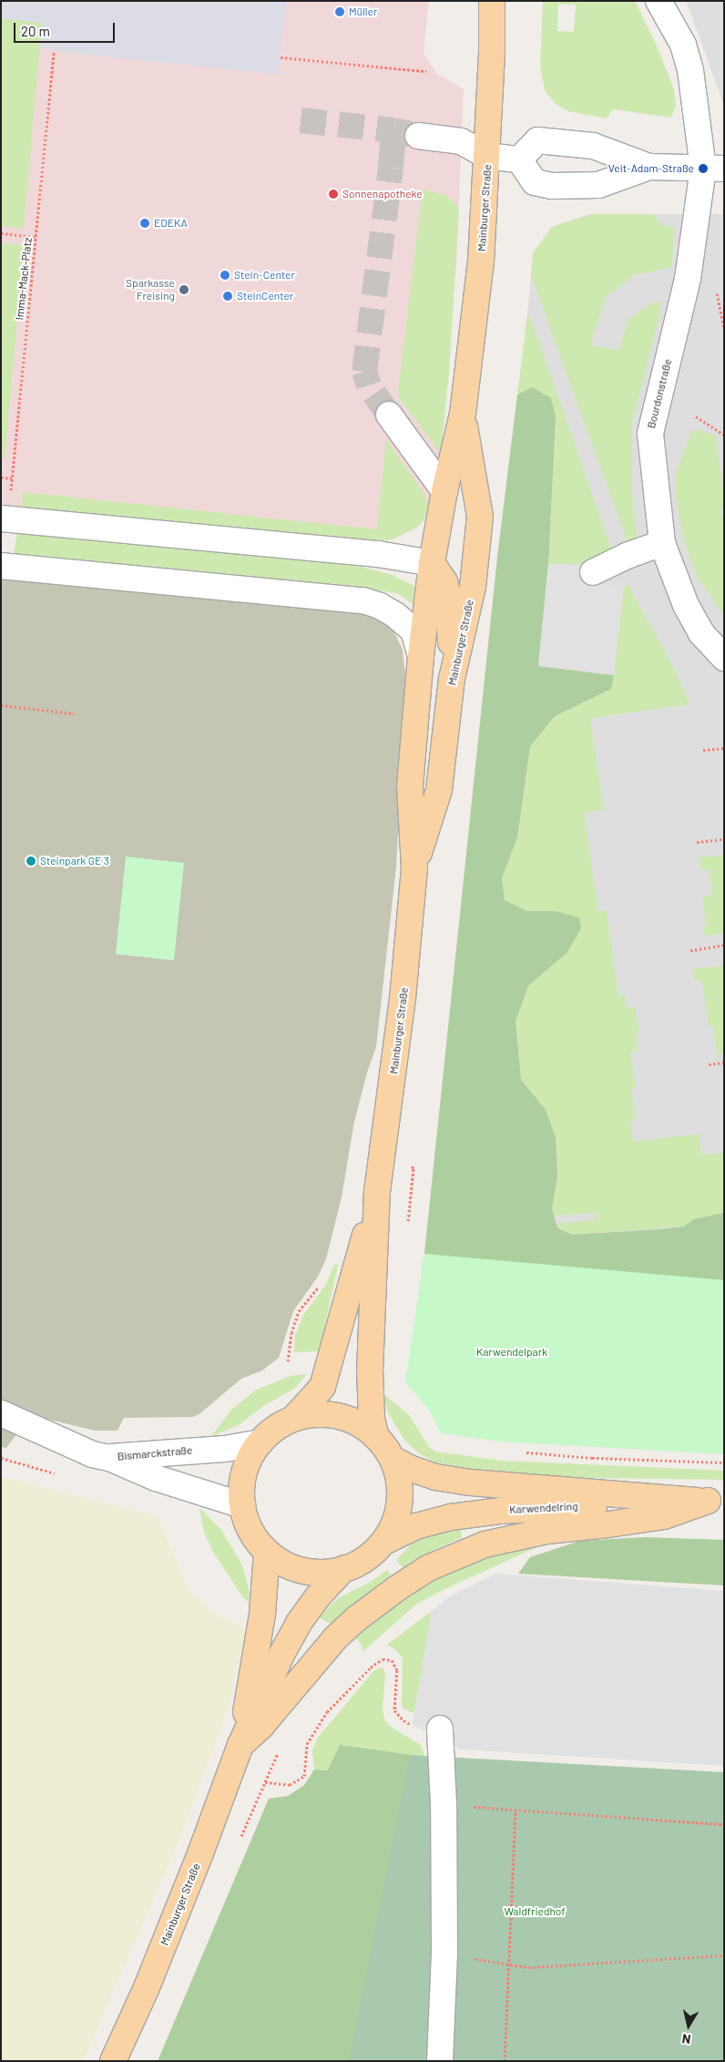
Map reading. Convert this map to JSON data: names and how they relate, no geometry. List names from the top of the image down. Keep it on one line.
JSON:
{"streets":{"main road":["Mainburger Straße","Karwendelring"],"street":["Bourdonstraße","Bismarckstraße"],"path":["Imma-Mack-Platz"]},"crossings":[["Mainburger Straße","Bismarckstraße"],["Mainburger Straße","Karwendelring"],["Bismarckstraße","Karwendelring"]],"parks":["Karwendelpark","Waldfriedhof"],"places":["Müller","Veit-Adam-Straße","Sonnenapotheke","EDEKA","Stein-Center","Sparkasse Freising","SteinCenter","Steinpark GE 3"],"scale_bar":"20 m","north":"bottom"}
